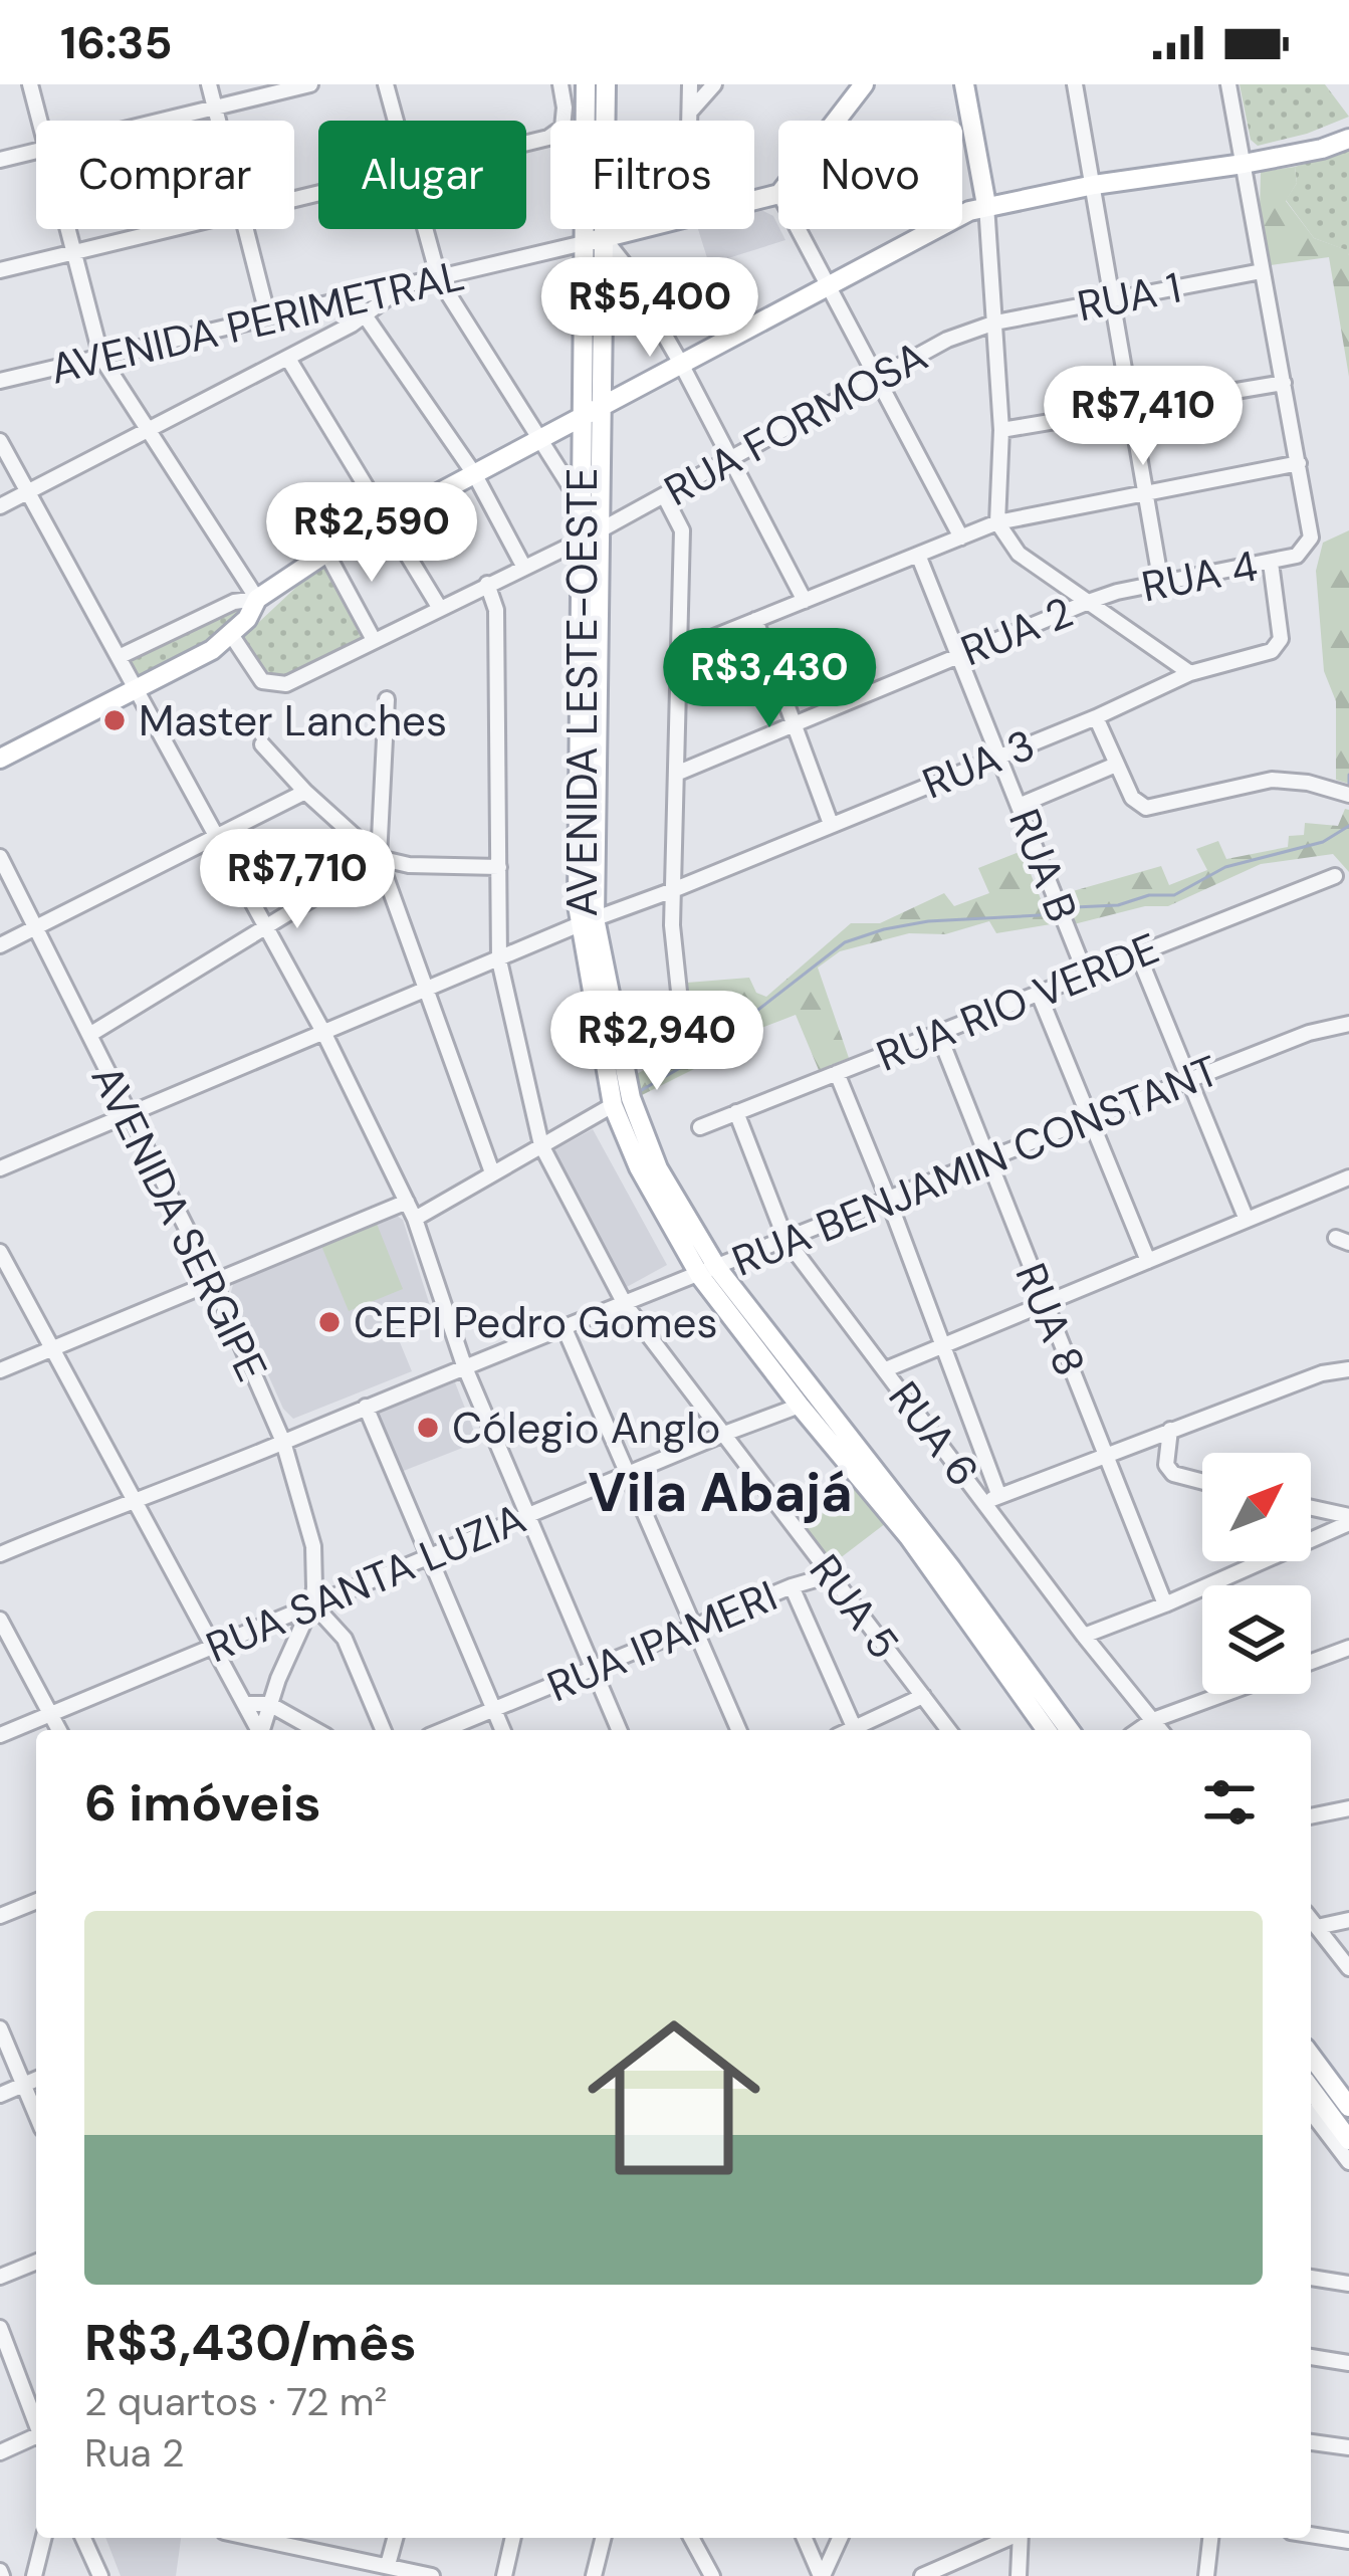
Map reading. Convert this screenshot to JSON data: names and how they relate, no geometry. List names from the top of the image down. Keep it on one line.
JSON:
{"streets":{"main road":["AVENIDA LESTE-OESTE"],"street":["RUA 1","AVENIDA PERIMETRAL","RUA FORMOSA","RUA 4","RUA 2","RUA 3","RUA B","RUA RIO VERDE","RUA BENJAMIN CONSTANT","AVENIDA SERGIPE","RUA 8","RUA 6","RUA SANTA LUZIA","RUA 5","RUA IPAMERI"]},"crossings":[["RUA 1","RUA FORMOSA"],["AVENIDA PERIMETRAL","AVENIDA LESTE-OESTE"],["RUA FORMOSA","AVENIDA LESTE-OESTE"],["RUA 4","RUA 2"],["RUA 4","RUA 3"],["RUA 2","RUA B"],["AVENIDA LESTE-OESTE","RUA 3"],["AVENIDA LESTE-OESTE","RUA BENJAMIN CONSTANT"],["AVENIDA LESTE-OESTE","RUA SANTA LUZIA"],["RUA 3","RUA B"],["RUA 3","AVENIDA SERGIPE"],["RUA 3","RUA 5"],["RUA B","RUA RIO VERDE"],["RUA RIO VERDE","RUA 8"],["RUA RIO VERDE","RUA 6"],["RUA BENJAMIN CONSTANT","AVENIDA SERGIPE"],["RUA BENJAMIN CONSTANT","RUA 8"],["RUA BENJAMIN CONSTANT","RUA 6"],["RUA BENJAMIN CONSTANT","RUA 5"],["AVENIDA SERGIPE","RUA SANTA LUZIA"],["RUA SANTA LUZIA","RUA 5"],["RUA 5","RUA IPAMERI"]],"districts":["Vila Abajá"],"places":["Master Lanches","CEPI Pedro Gomes","Cólegio Anglo"],"north":"top right","page":{"status":"16:35","chip":["Comprar","Alugar","Filtros","Novo"],"price":["R$5,400","R$7,410","R$2,590","R$3,430","R$7,710","R$2,940"],"heading":"6 imóveis","list":[{"name":"R$3,430/mês","note":"2 quartos · 72 m² · Rua 2"}]}}
